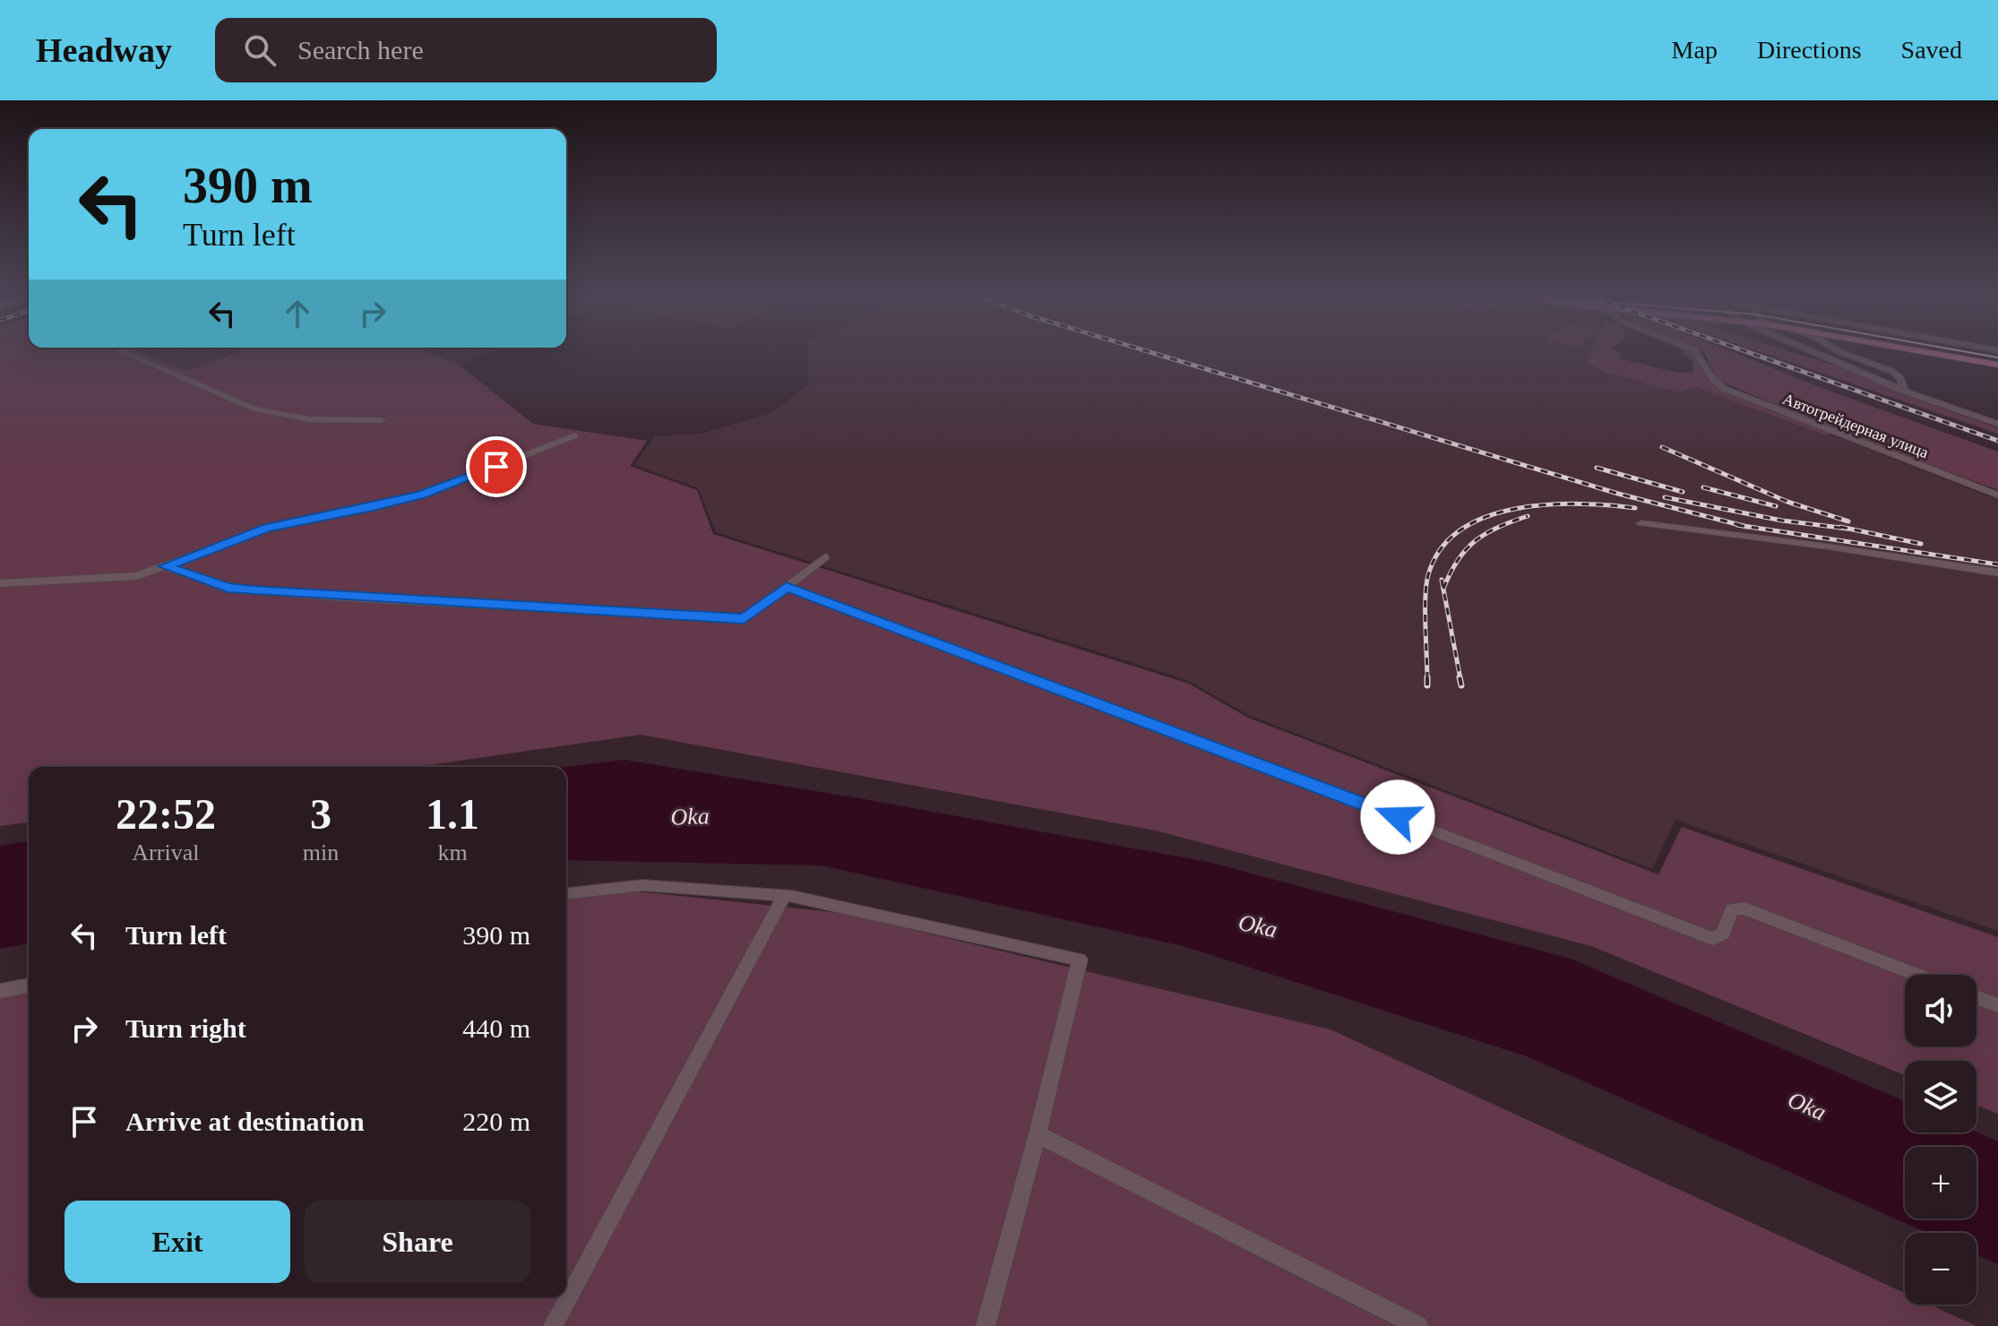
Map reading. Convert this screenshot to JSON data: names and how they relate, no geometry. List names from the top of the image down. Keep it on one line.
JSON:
{"streets":{"street":["Автогрейдерная улица"]},"water":["Oka"],"page":{"header":"Headway","search":"Search here","nav":["Map","Directions","Saved"],"turn":["390 m","Turn left"],"eta":["22:52","Arrival","3","min","1.1","km"],"list":[{"name":"Turn left","value":"390 m"},{"name":"Turn right","value":"440 m"},{"name":"Arrive at destination","value":"220 m"}],"map_buttons":["+","−"],"buttons":["Exit","Share"]}}
